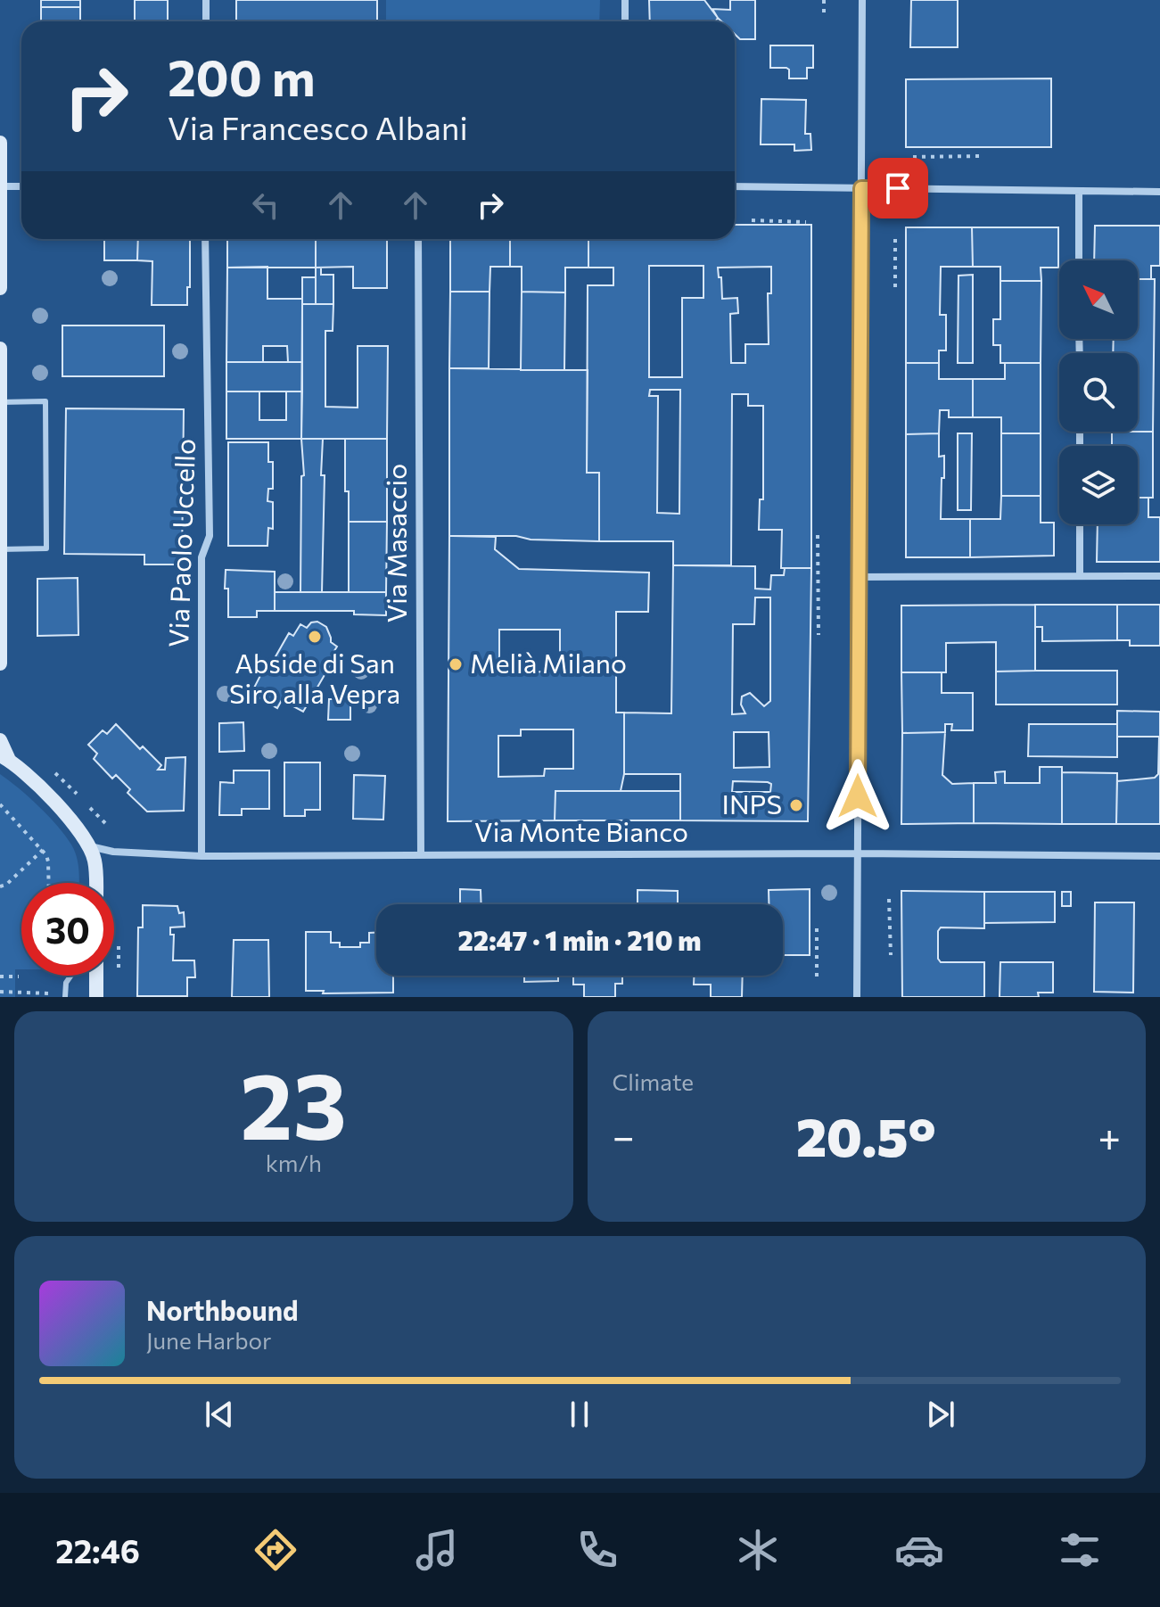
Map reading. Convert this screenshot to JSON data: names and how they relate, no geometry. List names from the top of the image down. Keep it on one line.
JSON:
{"streets":{"street":["Via Paolo Uccello","Via Masaccio","Via Monte Bianco"]},"crossings":[["Via Paolo Uccello","Via Monte Bianco"],["Via Masaccio","Via Monte Bianco"]],"places":["Abside di San Siro alla Vepra","Melià Milano","INPS"],"north":"top left","page":{"turn":["200 m","Via Francesco Albani"],"limit":"30","trip":"22:47 · 1 min · 210 m","tile":[["23","km/h"],"Climate"],"heat":["−","20.5°","+"],"song":["Northbound","June Harbor"],"tabs":"22:46"}}
